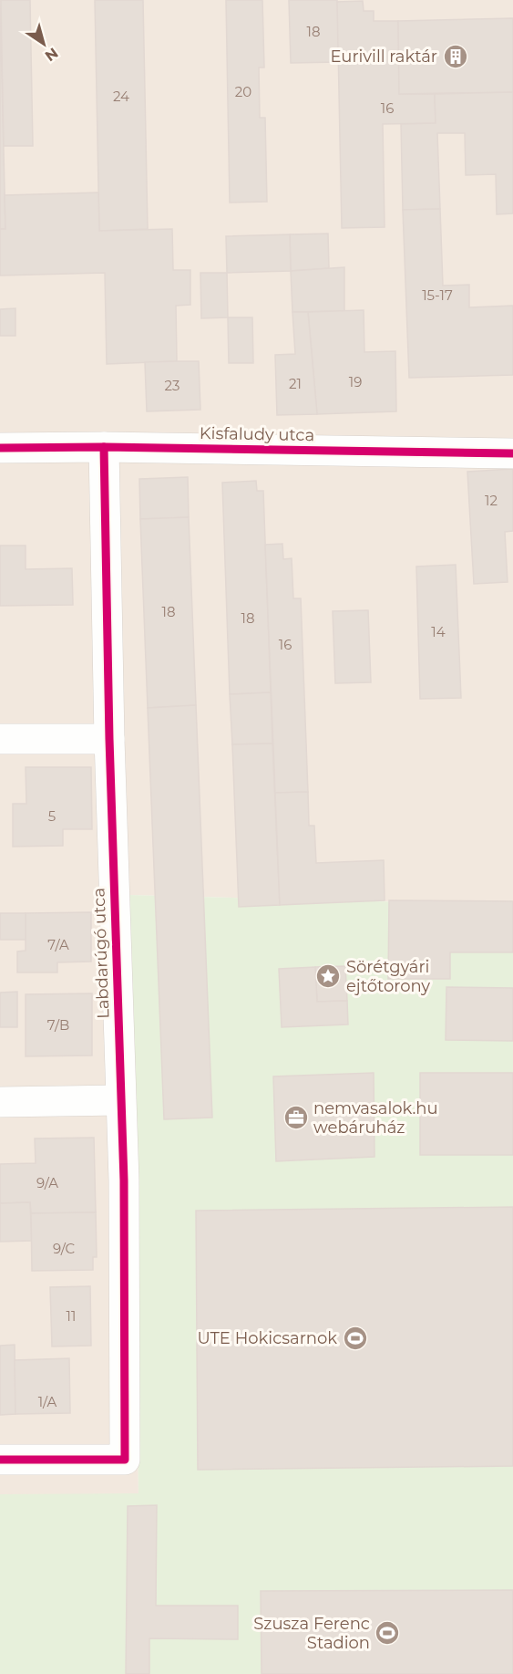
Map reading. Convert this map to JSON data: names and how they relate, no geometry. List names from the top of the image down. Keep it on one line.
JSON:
{"streets":{"street":["Kisfaludy utca","Labdarúgó utca"]},"crossings":[["Kisfaludy utca","Labdarúgó utca"]],"places":{"building":["Eurivill raktár"],"place":["Sörétgyári ejtőtorony"],"office":["nemvasalok.hu webáruház"],"sports":["UTE Hokicsarnok","Szusza Ferenc Stadion"]},"house_numbers":["18","20","24","16","15-17","19","21","23","12","18","18","14","16","5","7/A","7/B","9/A","9/C","11","1/A"],"north":"bottom right"}
